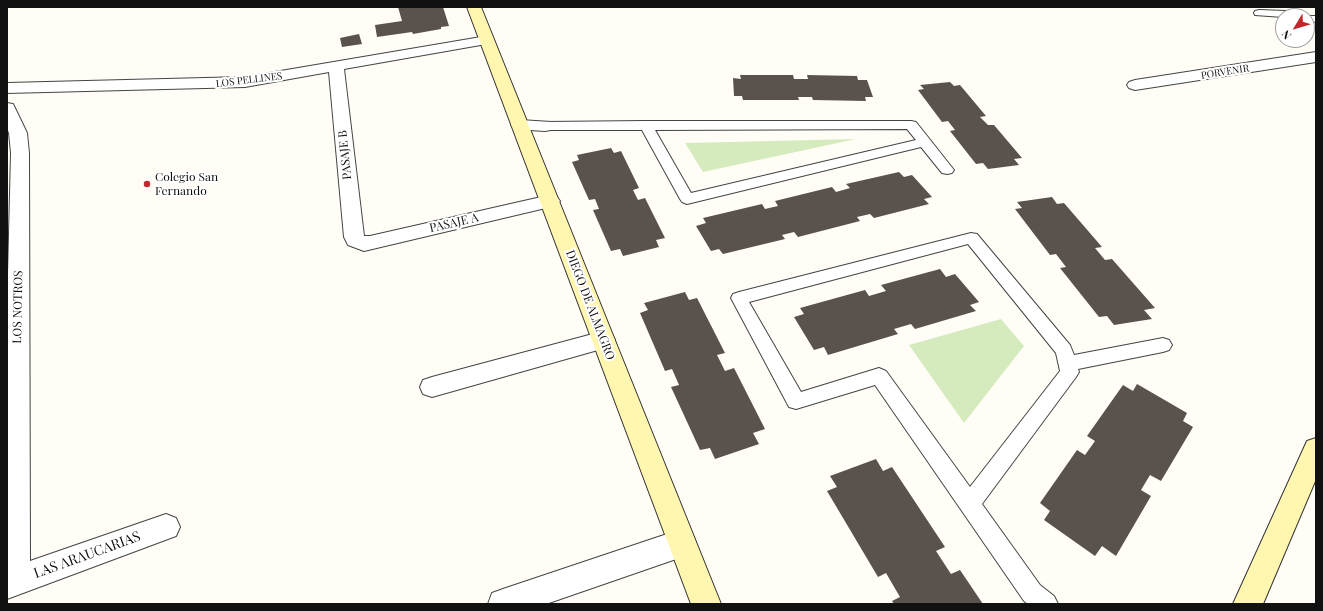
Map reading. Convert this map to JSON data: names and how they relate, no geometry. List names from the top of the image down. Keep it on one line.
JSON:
{"streets":{"street":["PORVENIR","LOS PELLINES","PASAJE B","PASAJE A","DIEGO DE ALMAGRO","LOS NOTROS","LAS ARAUCARIAS"]},"crossings":[["LOS PELLINES","PASAJE B"],["LOS PELLINES","DIEGO DE ALMAGRO"],["PASAJE B","PASAJE A"],["PASAJE A","DIEGO DE ALMAGRO"],["LOS NOTROS","LAS ARAUCARIAS"]],"places":["Colegio San Fernando"],"north":"bottom left"}
